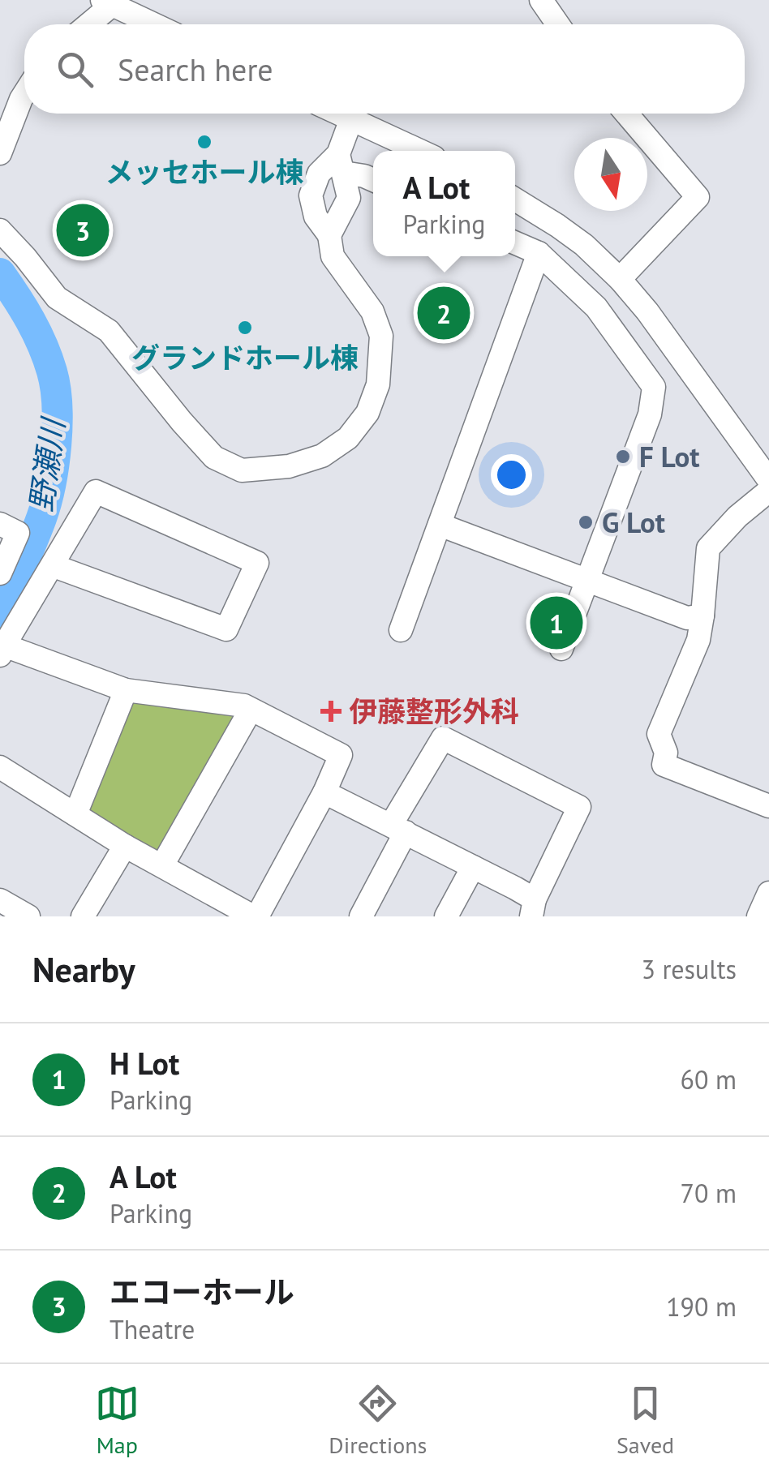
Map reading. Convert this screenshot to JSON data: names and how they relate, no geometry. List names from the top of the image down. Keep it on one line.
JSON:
{"water":["野瀬川"],"places":{"other":["メッセホール棟","グランドホール棟","F Lot","G Lot"],"health":["伊藤整形外科"]},"north":"bottom","page":{"search":"Search here","popup":["A Lot","Parking"],"pins":["3","2","1"],"heading":["Nearby","3 results"],"list":[{"mark":"1","name":"H Lot","note":"Parking","value":"60 m"},{"mark":"2","name":"A Lot","note":"Parking","value":"70 m"},{"mark":"3","name":"エコーホール","note":"Theatre","value":"190 m"}],"nav":["Map","Directions","Saved"]}}
